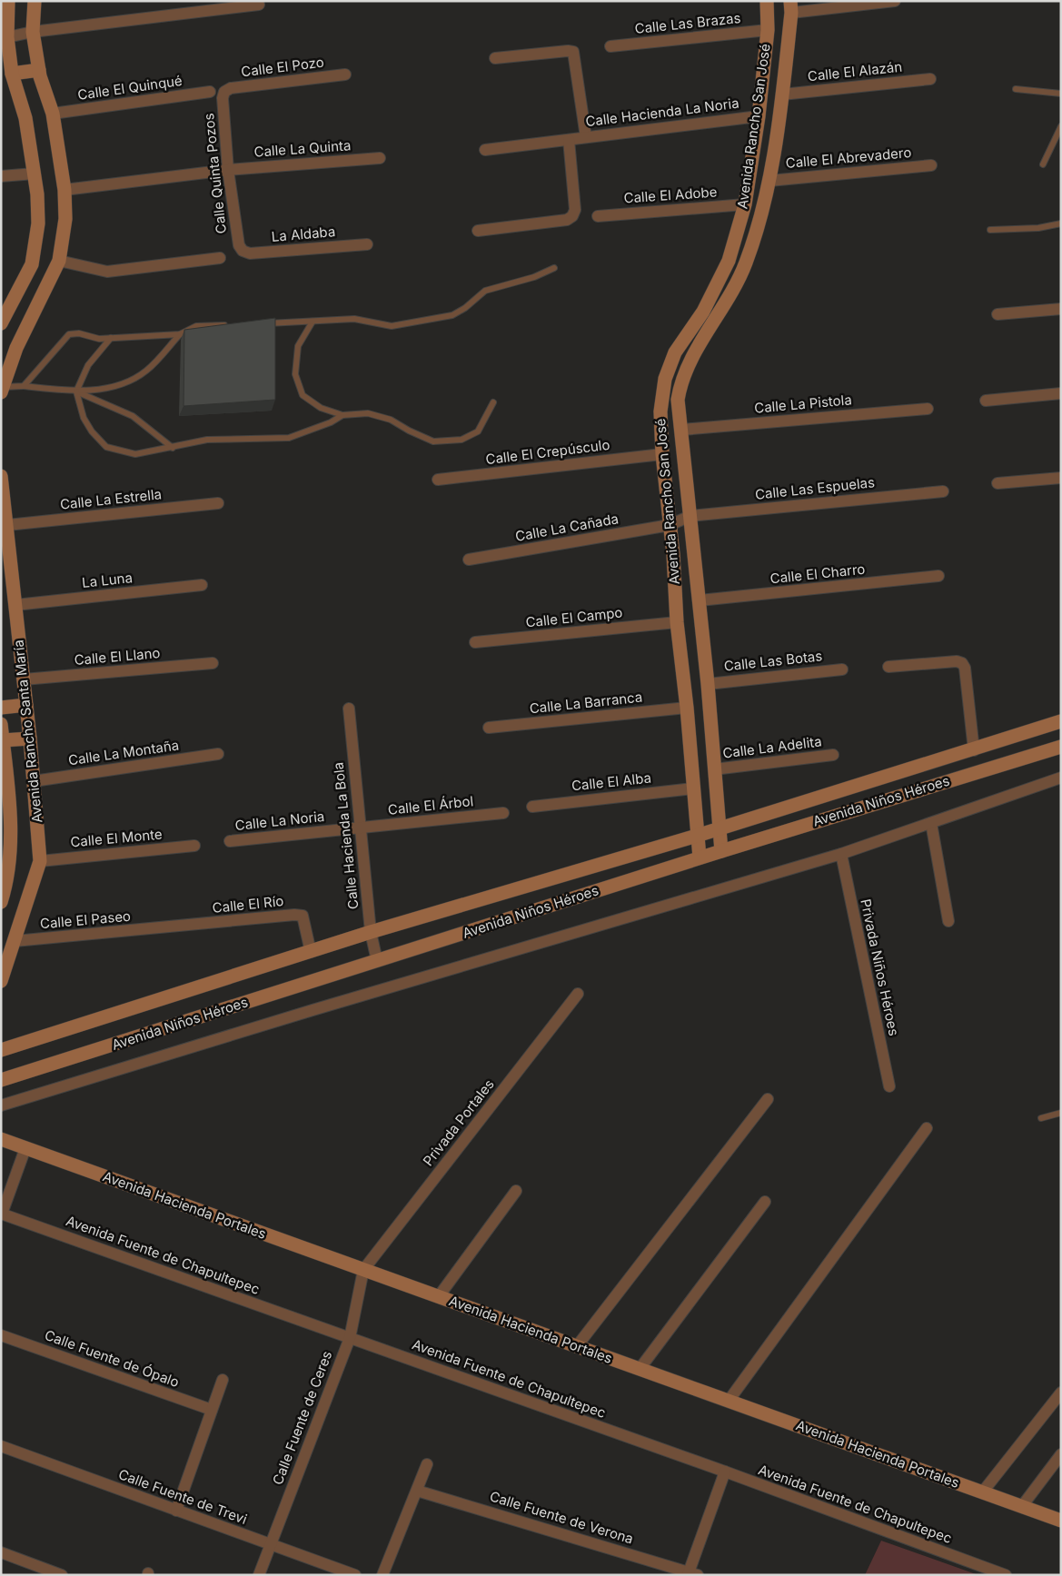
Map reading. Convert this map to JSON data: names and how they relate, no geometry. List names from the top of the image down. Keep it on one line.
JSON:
{"streets":{"main road":["Avenida Rancho San José","Avenida Rancho Santa María","Avenida Niños Héroes","Avenida Hacienda Portales"],"street":["Calle Las Brazas","Calle El Pozo","Calle El Alazán","Calle El Quinqué","Calle Hacienda La Noria","Calle La Quinta","Calle El Abrevadero","Calle Quinta Pozos","Calle El Adobe","La Aldaba","Calle La Pistola","Calle El Crepúsculo","Calle Las Espuelas","Calle La Estrella","Calle La Cañada","Calle El Charro","La Luna","Calle El Campo","Calle El Llano","Calle Las Botas","Calle La Barranca","Calle La Adelita","Calle La Montaña","Calle El Alba","Calle El Árbol","Calle La Noria","Calle Hacienda La Bola","Calle El Monte","Calle El Río","Calle El Paseo","Privada Niños Héroes","Privada Portales","Avenida Fuente de Chapultepec","Calle Fuente de Ópalo","Calle Fuente de Ceres","Calle Fuente de Trevi","Calle Fuente de Verona"]},"crossings":[["Calle Las Brazas","Avenida Rancho San José"],["Calle El Pozo","Calle Quinta Pozos"],["Calle El Alazán","Avenida Rancho San José"],["Calle Hacienda La Noria","Avenida Rancho San José"],["Avenida Rancho San José","Calle El Abrevadero"],["Avenida Rancho San José","Calle El Adobe"],["Avenida Rancho San José","Calle La Pistola"],["Avenida Rancho San José","Calle El Crepúsculo"],["Avenida Rancho San José","Calle Las Espuelas"],["Avenida Rancho San José","Calle La Cañada"],["Avenida Rancho San José","Calle El Charro"],["Avenida Rancho San José","Calle El Campo"],["Avenida Rancho San José","Calle Las Botas"],["Avenida Rancho San José","Calle La Barranca"],["Avenida Rancho San José","Calle La Adelita"],["Avenida Rancho San José","Calle El Alba"],["Avenida Rancho San José","Avenida Niños Héroes"],["Calle La Quinta","Calle Quinta Pozos"],["Calle Quinta Pozos","La Aldaba"],["Calle Las Espuelas","Calle La Cañada"],["Calle La Estrella","Avenida Rancho Santa María"],["La Luna","Avenida Rancho Santa María"],["Calle El Llano","Avenida Rancho Santa María"],["Avenida Rancho Santa María","Calle La Montaña"],["Avenida Rancho Santa María","Calle El Monte"],["Avenida Rancho Santa María","Calle El Paseo"],["Avenida Niños Héroes","Calle Hacienda La Bola"],["Avenida Niños Héroes","Calle El Río"],["Calle El Árbol","Calle La Noria"],["Calle El Árbol","Calle Hacienda La Bola"],["Calle La Noria","Calle Hacienda La Bola"],["Calle El Río","Calle El Paseo"],["Privada Portales","Avenida Hacienda Portales"],["Privada Portales","Calle Fuente de Ceres"],["Avenida Hacienda Portales","Calle Fuente de Ceres"],["Avenida Fuente de Chapultepec","Calle Fuente de Ceres"],["Calle Fuente de Ceres","Calle Fuente de Trevi"]]}
